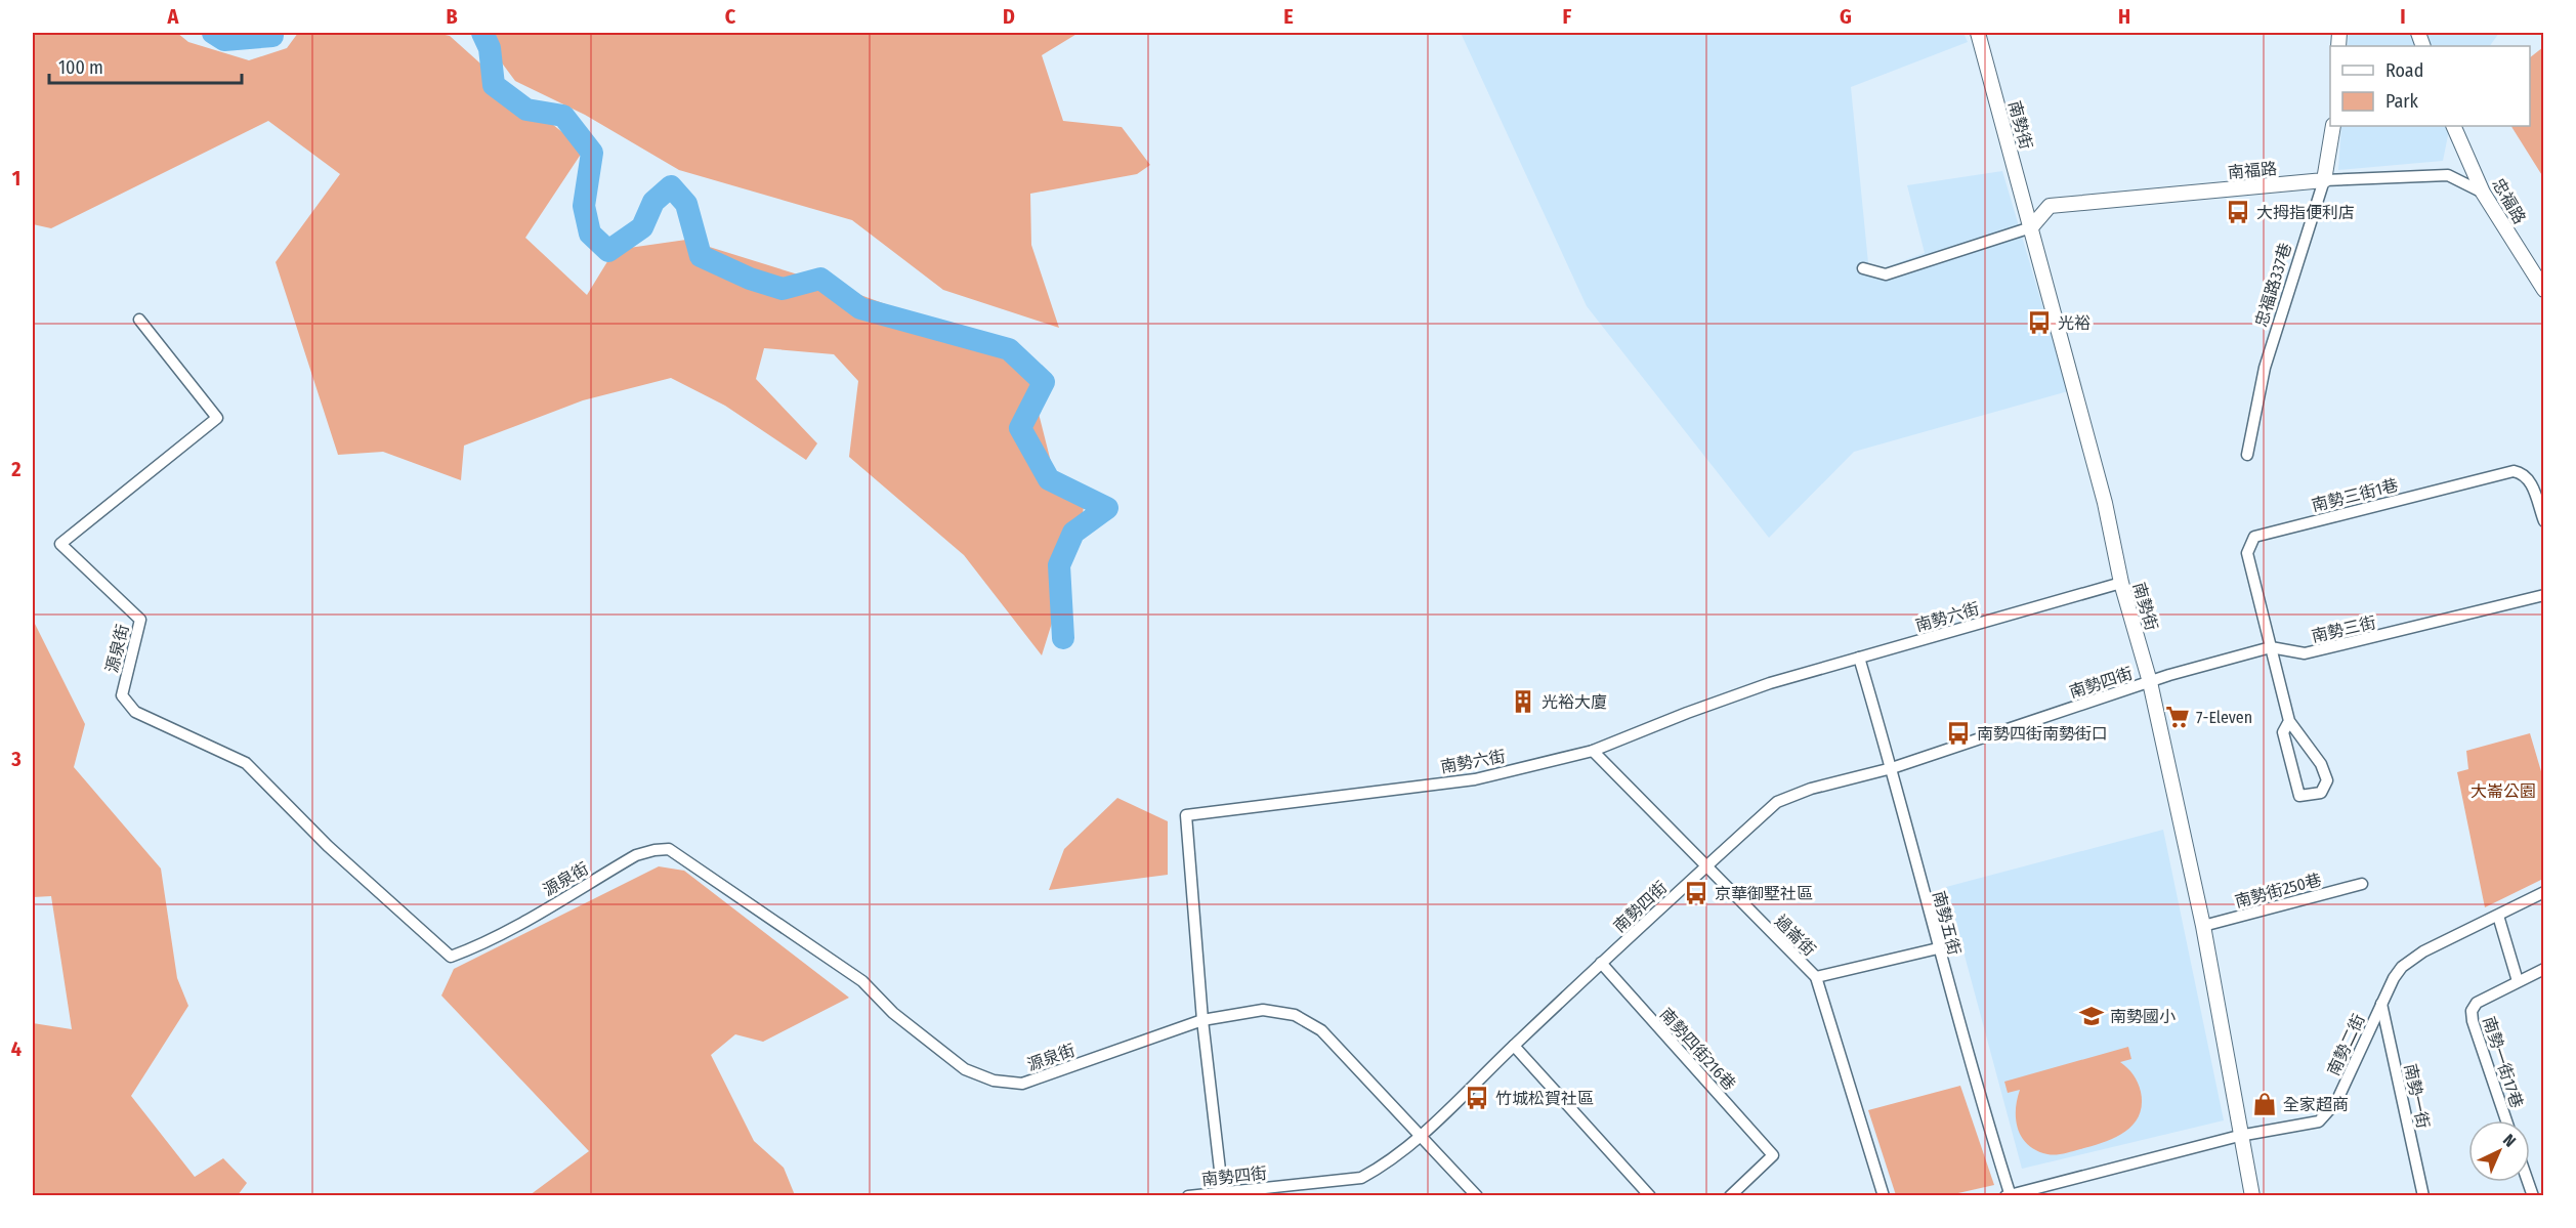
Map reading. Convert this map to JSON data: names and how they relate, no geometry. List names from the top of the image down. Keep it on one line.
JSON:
{"streets":{"main road":["南勢街","南福路","忠福路","忠福路337巷"],"street":["南勢三街1巷","南勢六街","南勢三街","源泉街","南勢四街","南勢街250巷","南勢五街","過崙街","南勢二街","南勢四街216巷","南勢一街17巷","南勢一街"]},"crossings":[["南勢街","南福路"],["南勢街","南勢六街"],["南勢街","南勢三街"],["南勢街","南勢四街"],["南勢街","南勢街250巷"],["南勢街","南勢二街"],["南福路","忠福路"],["南福路","忠福路337巷"],["南勢三街1巷","南勢三街"],["南勢六街","源泉街"],["南勢六街","南勢四街"],["南勢六街","南勢五街"],["南勢六街","過崙街"],["南勢三街","南勢四街"],["源泉街","南勢四街"],["南勢四街","南勢五街"],["南勢四街","過崙街"],["南勢四街","南勢四街216巷"],["南勢五街","南勢二街"],["南勢二街","南勢一街"]],"parks":["大崙公園"],"places":{"bus stop":["大拇指便利店","光裕","南勢四街南勢街口","京華御墅社區","竹城松賀社區"],"building":["光裕大廈"],"supermarket":["7-Eleven"],"school or university":["南勢國小"],"shop":["全家超商"]},"legend":["Road","Park"],"scale_bar":"100 m","north":"top right","grid":{"columns":["A","B","C","D","E","F","G","H","I"],"rows":["1","2","3","4"]}}
